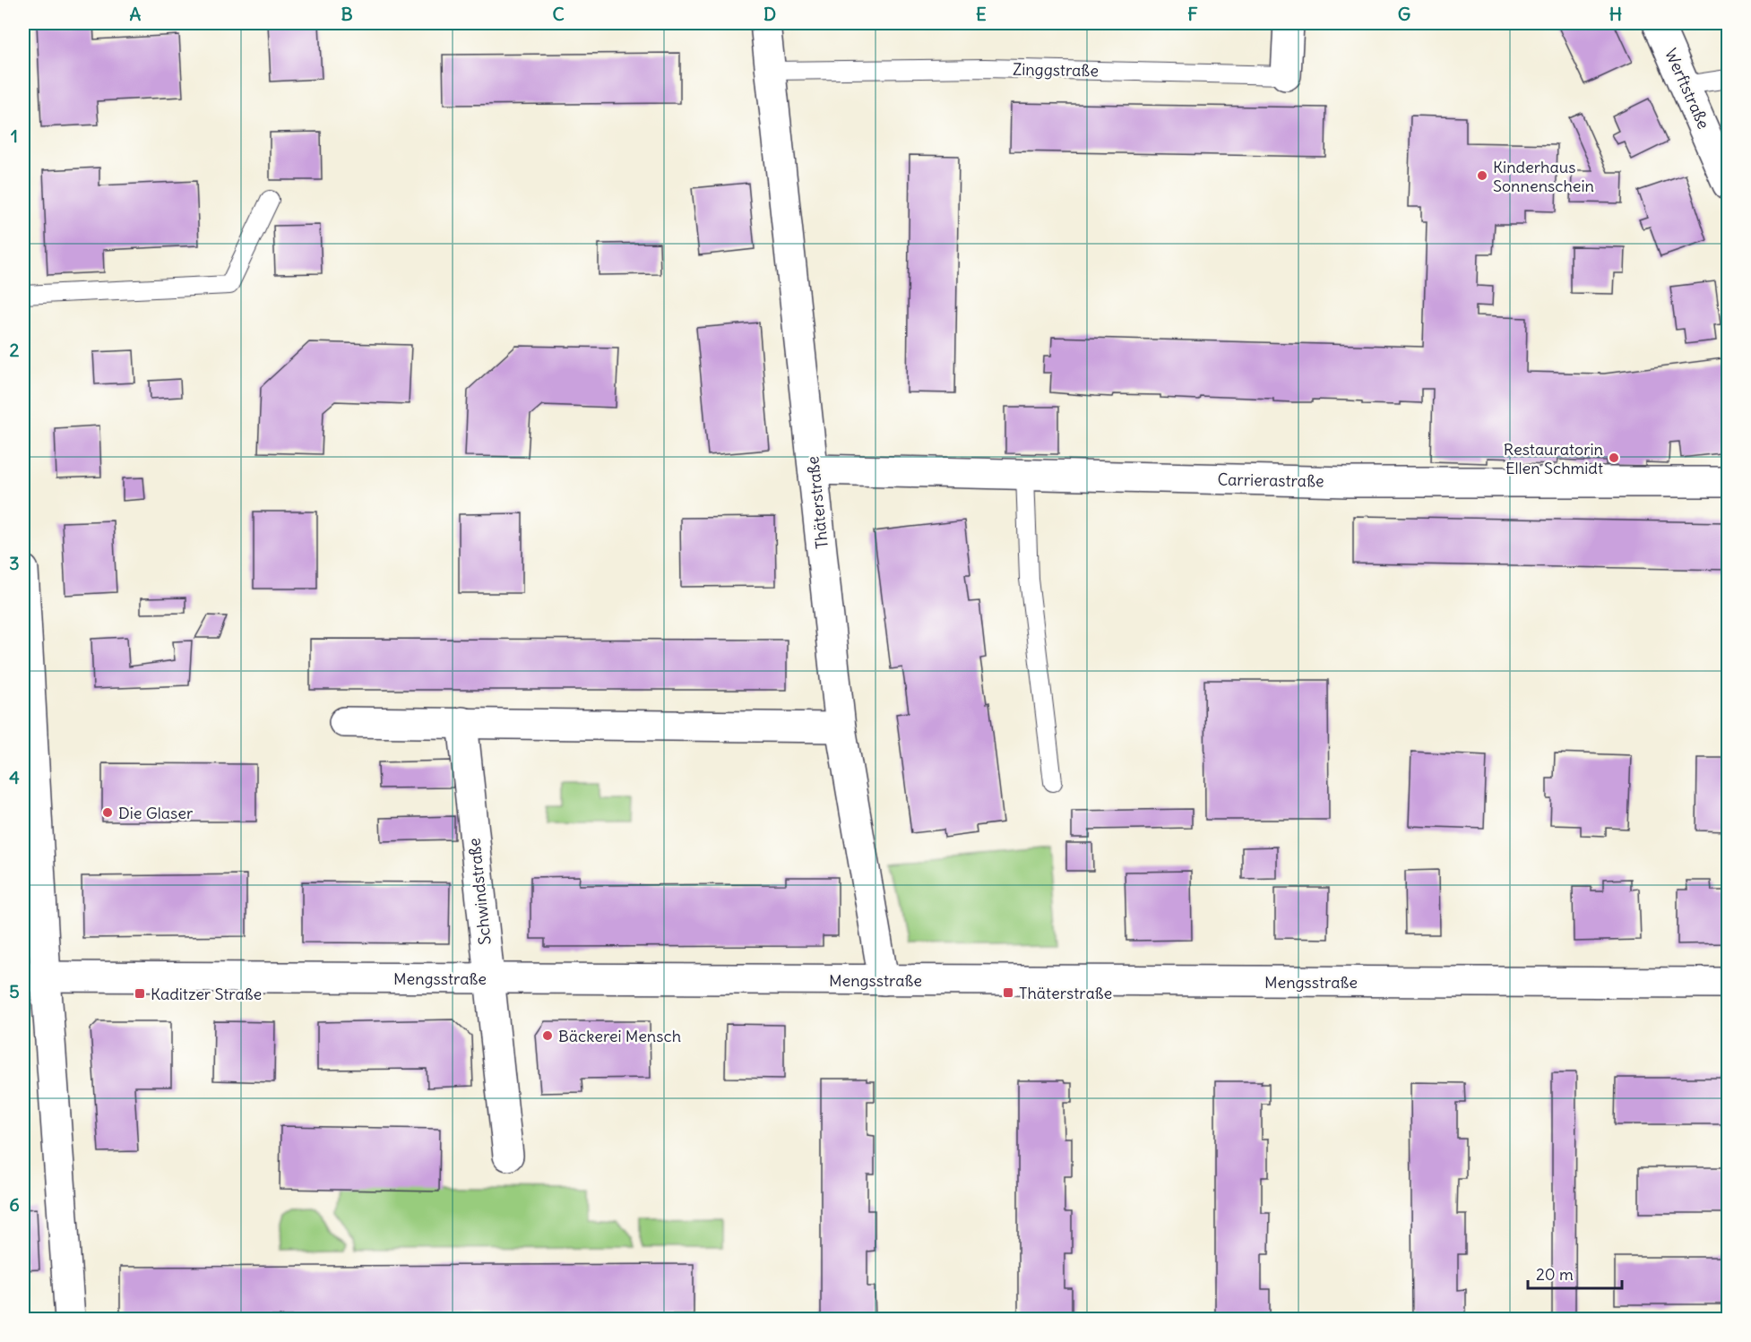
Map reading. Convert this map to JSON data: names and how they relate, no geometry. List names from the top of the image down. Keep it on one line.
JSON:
{"streets":{"street":["Zinggstraße","Werftstraße","Carrierastraße","Thäterstraße","Schwindstraße","Mengsstraße"]},"crossings":[["Zinggstraße","Thäterstraße"],["Carrierastraße","Thäterstraße"],["Thäterstraße","Mengsstraße"],["Schwindstraße","Mengsstraße"]],"places":{"other":["Kinderhaus Sonnenschein","Restauratorin Ellen Schmidt","Die Glaser","Bäckerei Mensch"],"transit":["Thäterstraße","Kaditzer Straße"]},"scale_bar":"20 m","grid":{"columns":["A","B","C","D","E","F","G","H"],"rows":["1","2","3","4","5","6"]}}
